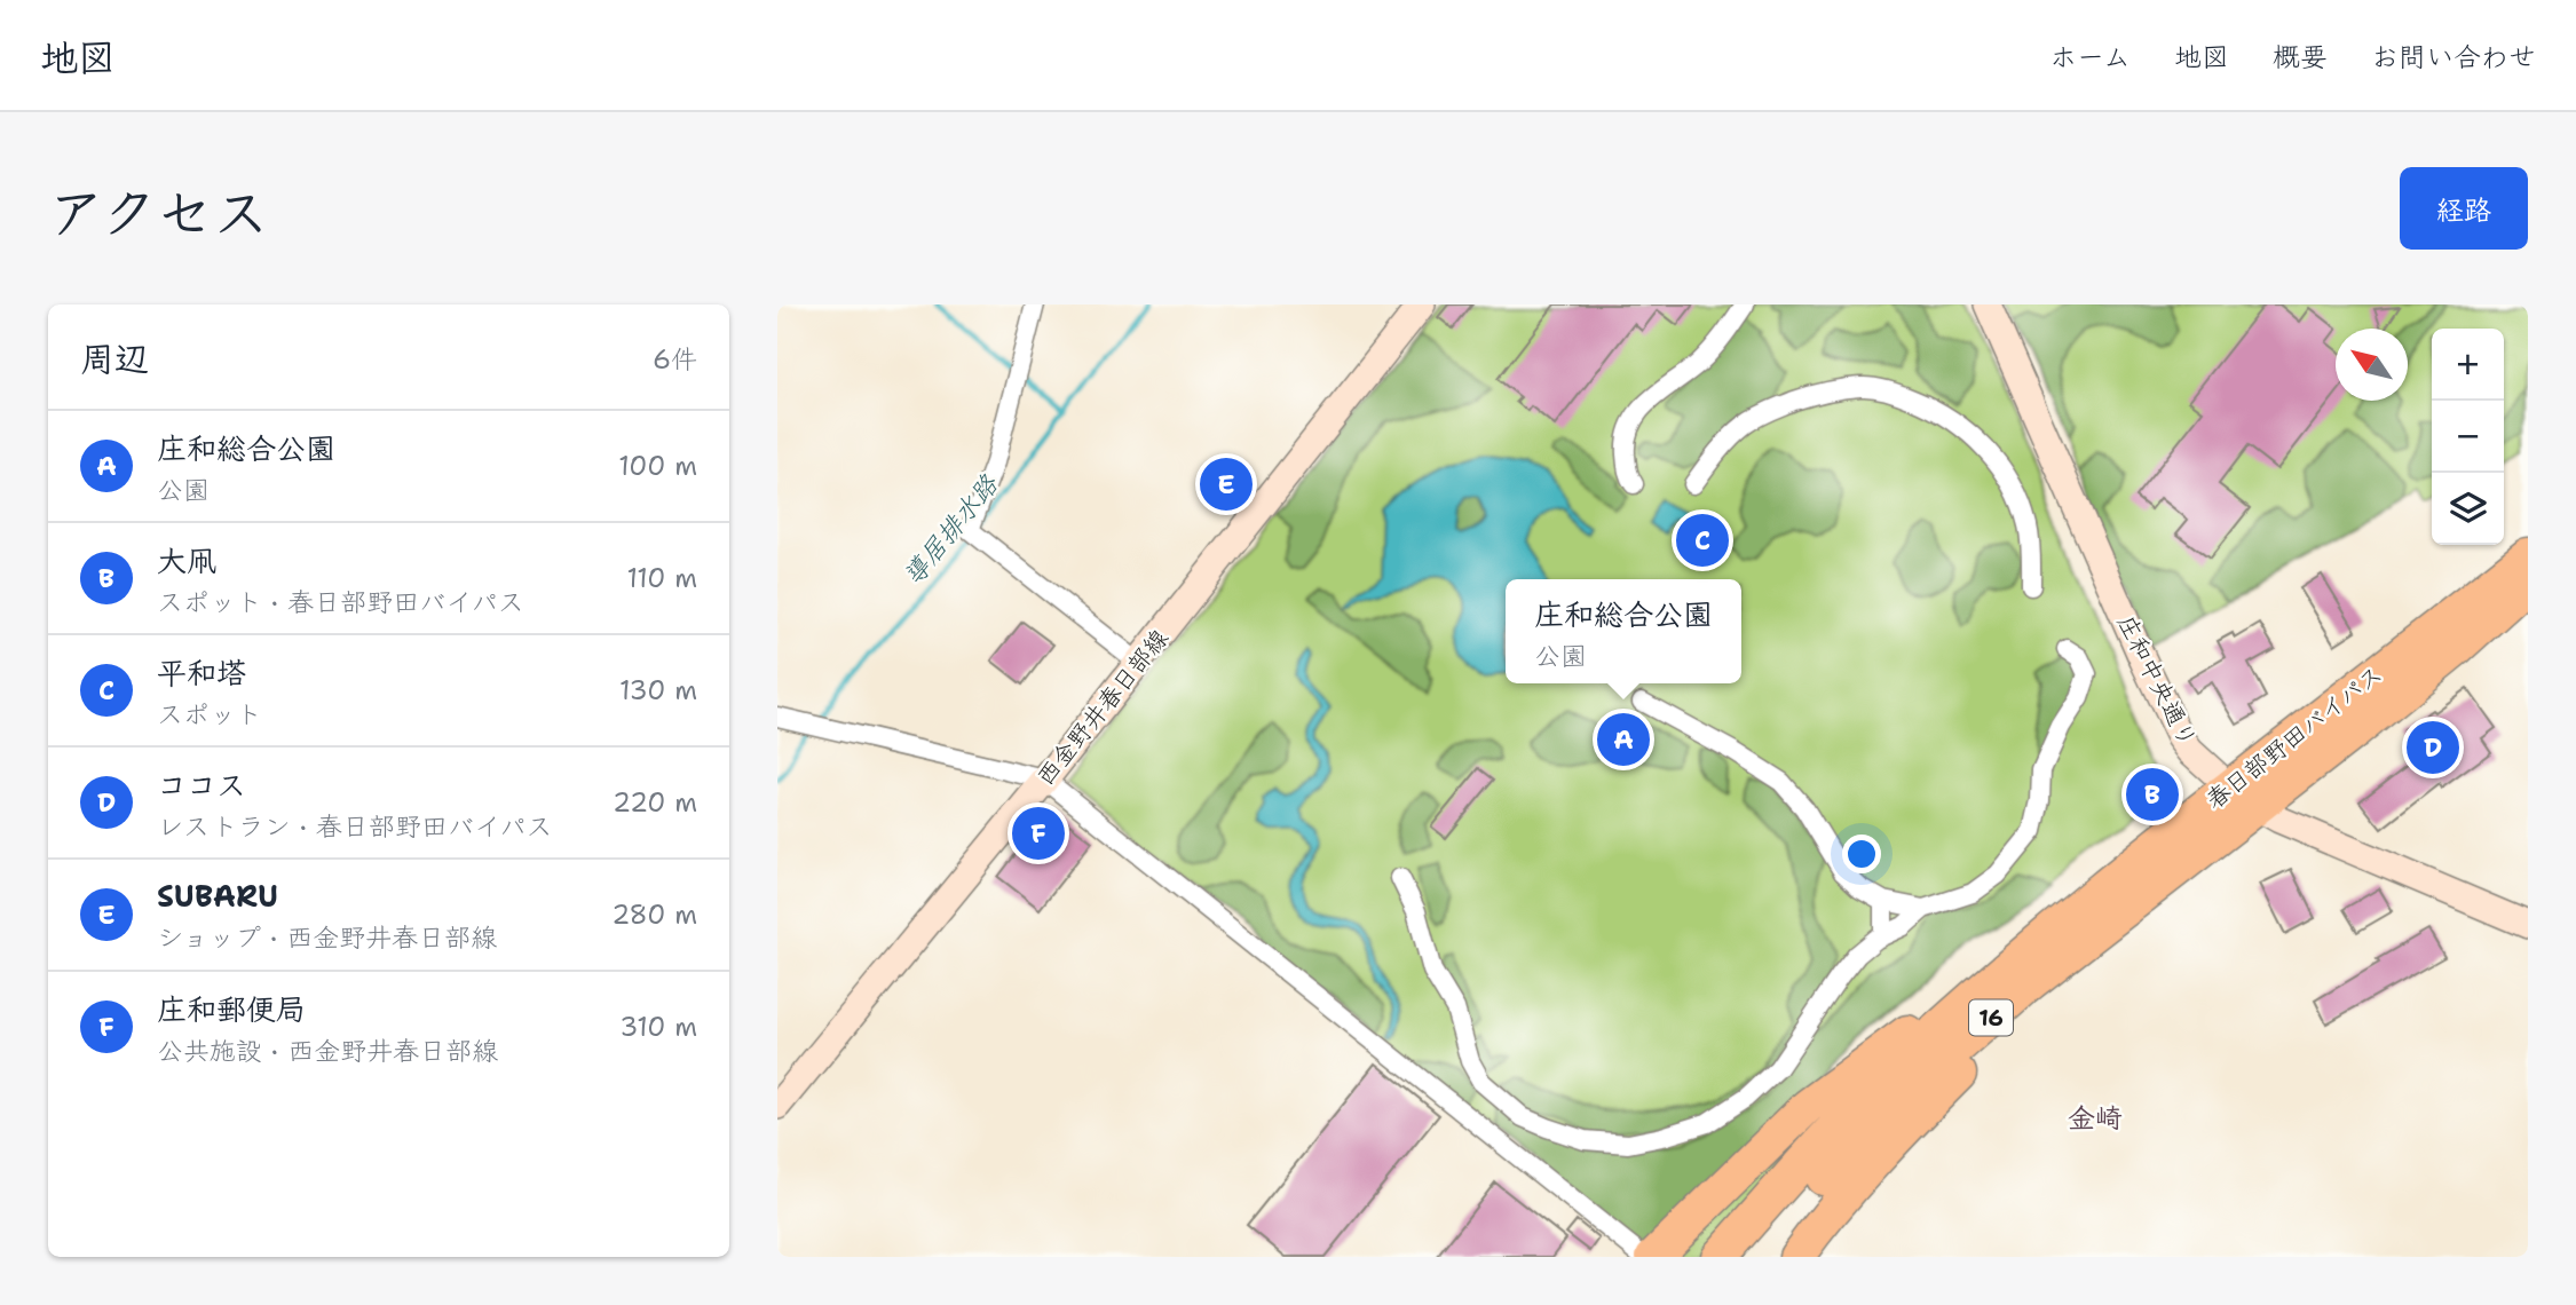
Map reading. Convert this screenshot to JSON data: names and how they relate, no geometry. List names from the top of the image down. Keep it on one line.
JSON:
{"streets":{"highway":["春日部野田バイパス","16"],"main road":["庄和中央通り","西金野井春日部線"]},"crossings":[["庄和中央通り","春日部野田バイパス"],["春日部野田バイパス","16"]],"districts":["金崎"],"water":["導居排水路"],"north":"top left","page":{"header":"地図","nav":["ホーム","地図","概要","お問い合わせ"],"title":"アクセス","buttons":"経路","heading":["周辺","6件"],"map_buttons":["+","−"],"list":[{"mark":"A","name":"庄和総合公園","note":"公園","value":"100 m"},{"mark":"B","name":"大凧","note":"スポット · 春日部野田バイパス","value":"110 m"},{"mark":"C","name":"平和塔","note":"スポット","value":"130 m"},{"mark":"D","name":"ココス","note":"レストラン · 春日部野田バイパス","value":"220 m"},{"mark":"E","name":"SUBARU","note":"ショップ · 西金野井春日部線","value":"280 m"},{"mark":"F","name":"庄和郵便局","note":"公共施設 · 西金野井春日部線","value":"310 m"}],"pins":["E","C","A","D","B","F"],"popup":["庄和総合公園","公園"]}}
